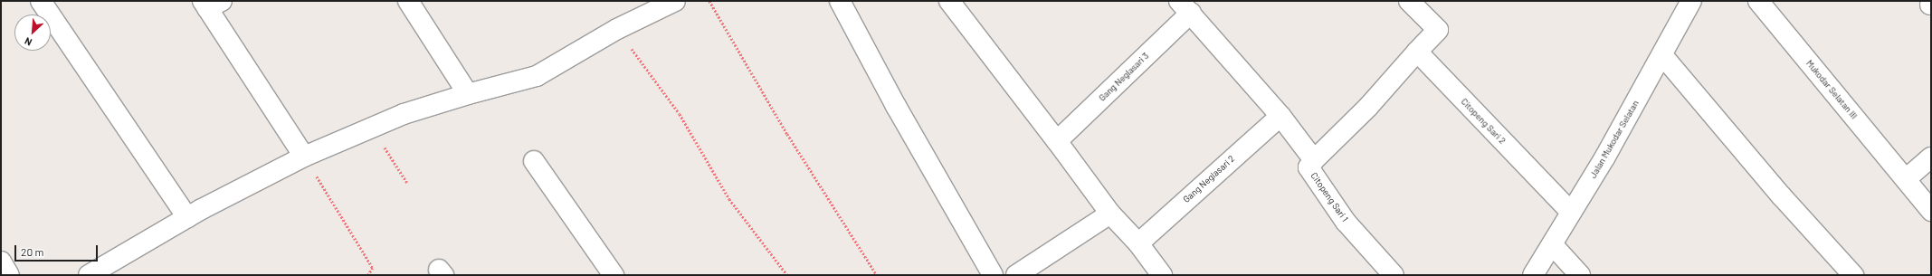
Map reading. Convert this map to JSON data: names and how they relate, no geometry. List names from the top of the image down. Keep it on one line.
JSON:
{"streets":{"street":["Gang Neglasari 3","Mukodar Selatan III","Citopeng Sari 2","Jalan Mukodar Selatan","Gang Neglasari 2","Citopeng Sari 1"]},"crossings":[["Gang Neglasari 3","Citopeng Sari 1"],["Citopeng Sari 2","Jalan Mukodar Selatan"],["Gang Neglasari 2","Citopeng Sari 1"]],"scale_bar":"20 m","north":"bottom left"}
